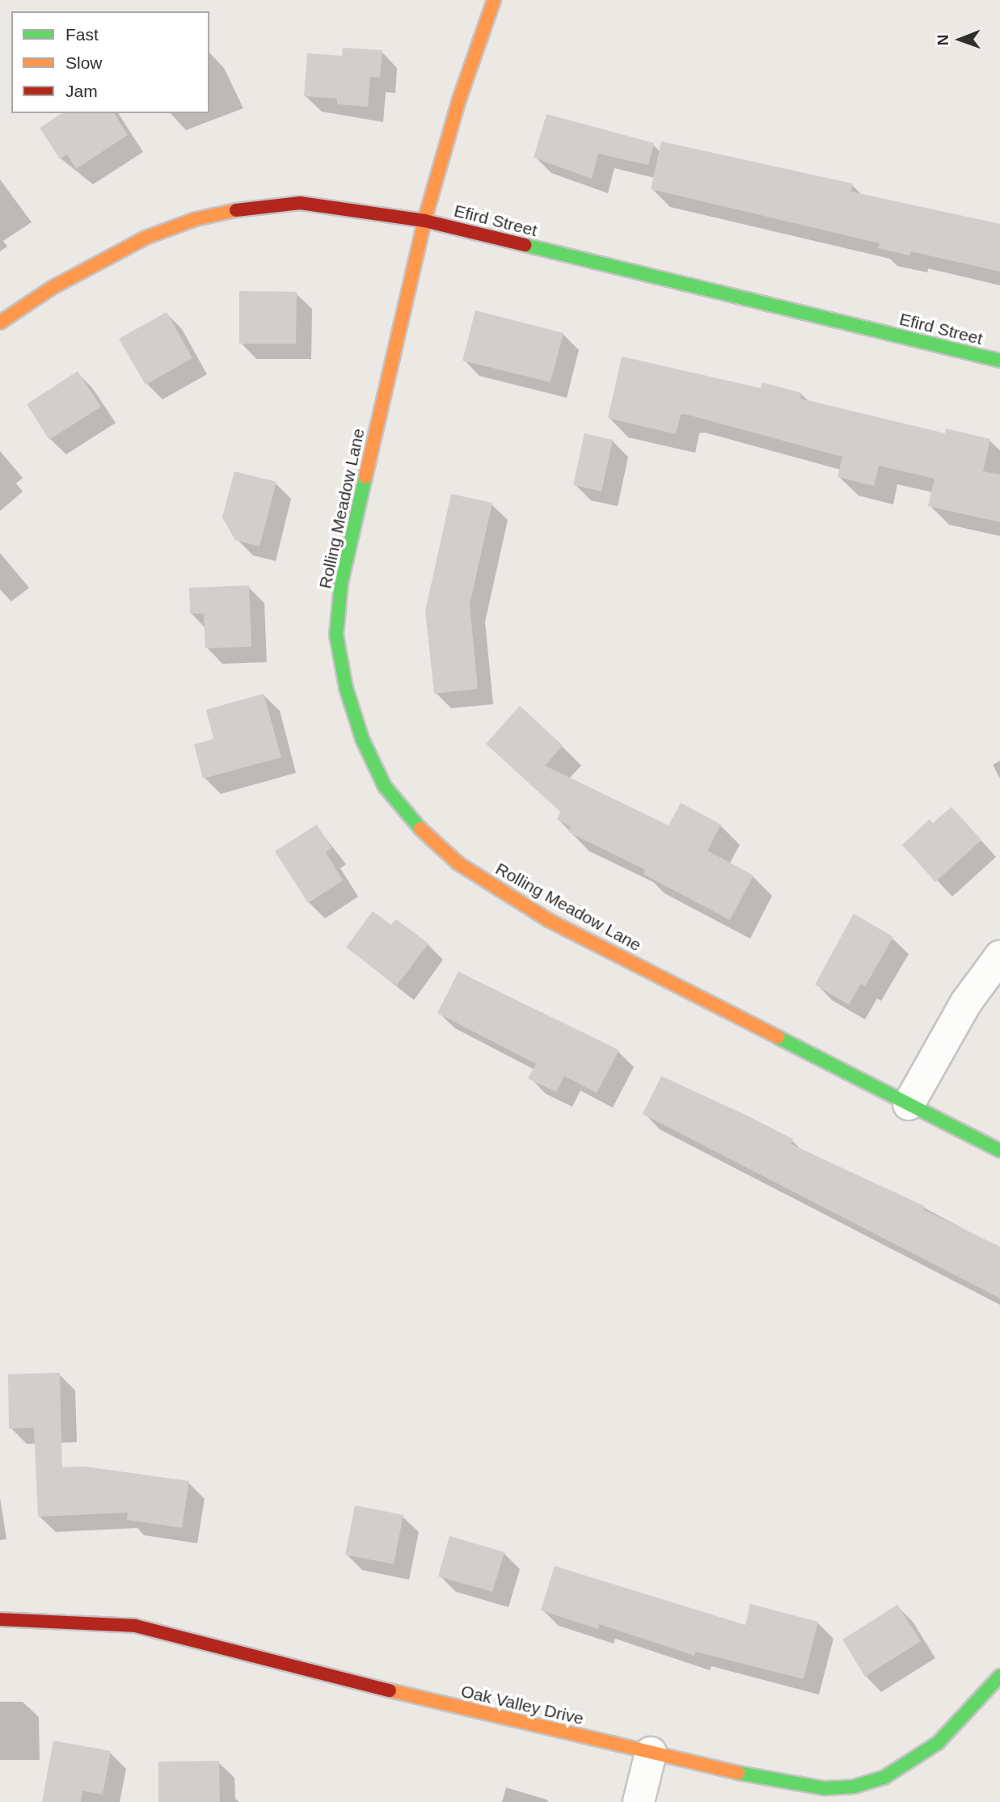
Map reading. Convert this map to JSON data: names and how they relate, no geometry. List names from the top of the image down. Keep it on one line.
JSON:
{"streets":{"street":["Efird Street","Rolling Meadow Lane","Oak Valley Drive"]},"crossings":[["Efird Street","Rolling Meadow Lane"]],"legend":["Fast","Slow","Jam"],"north":"left"}
